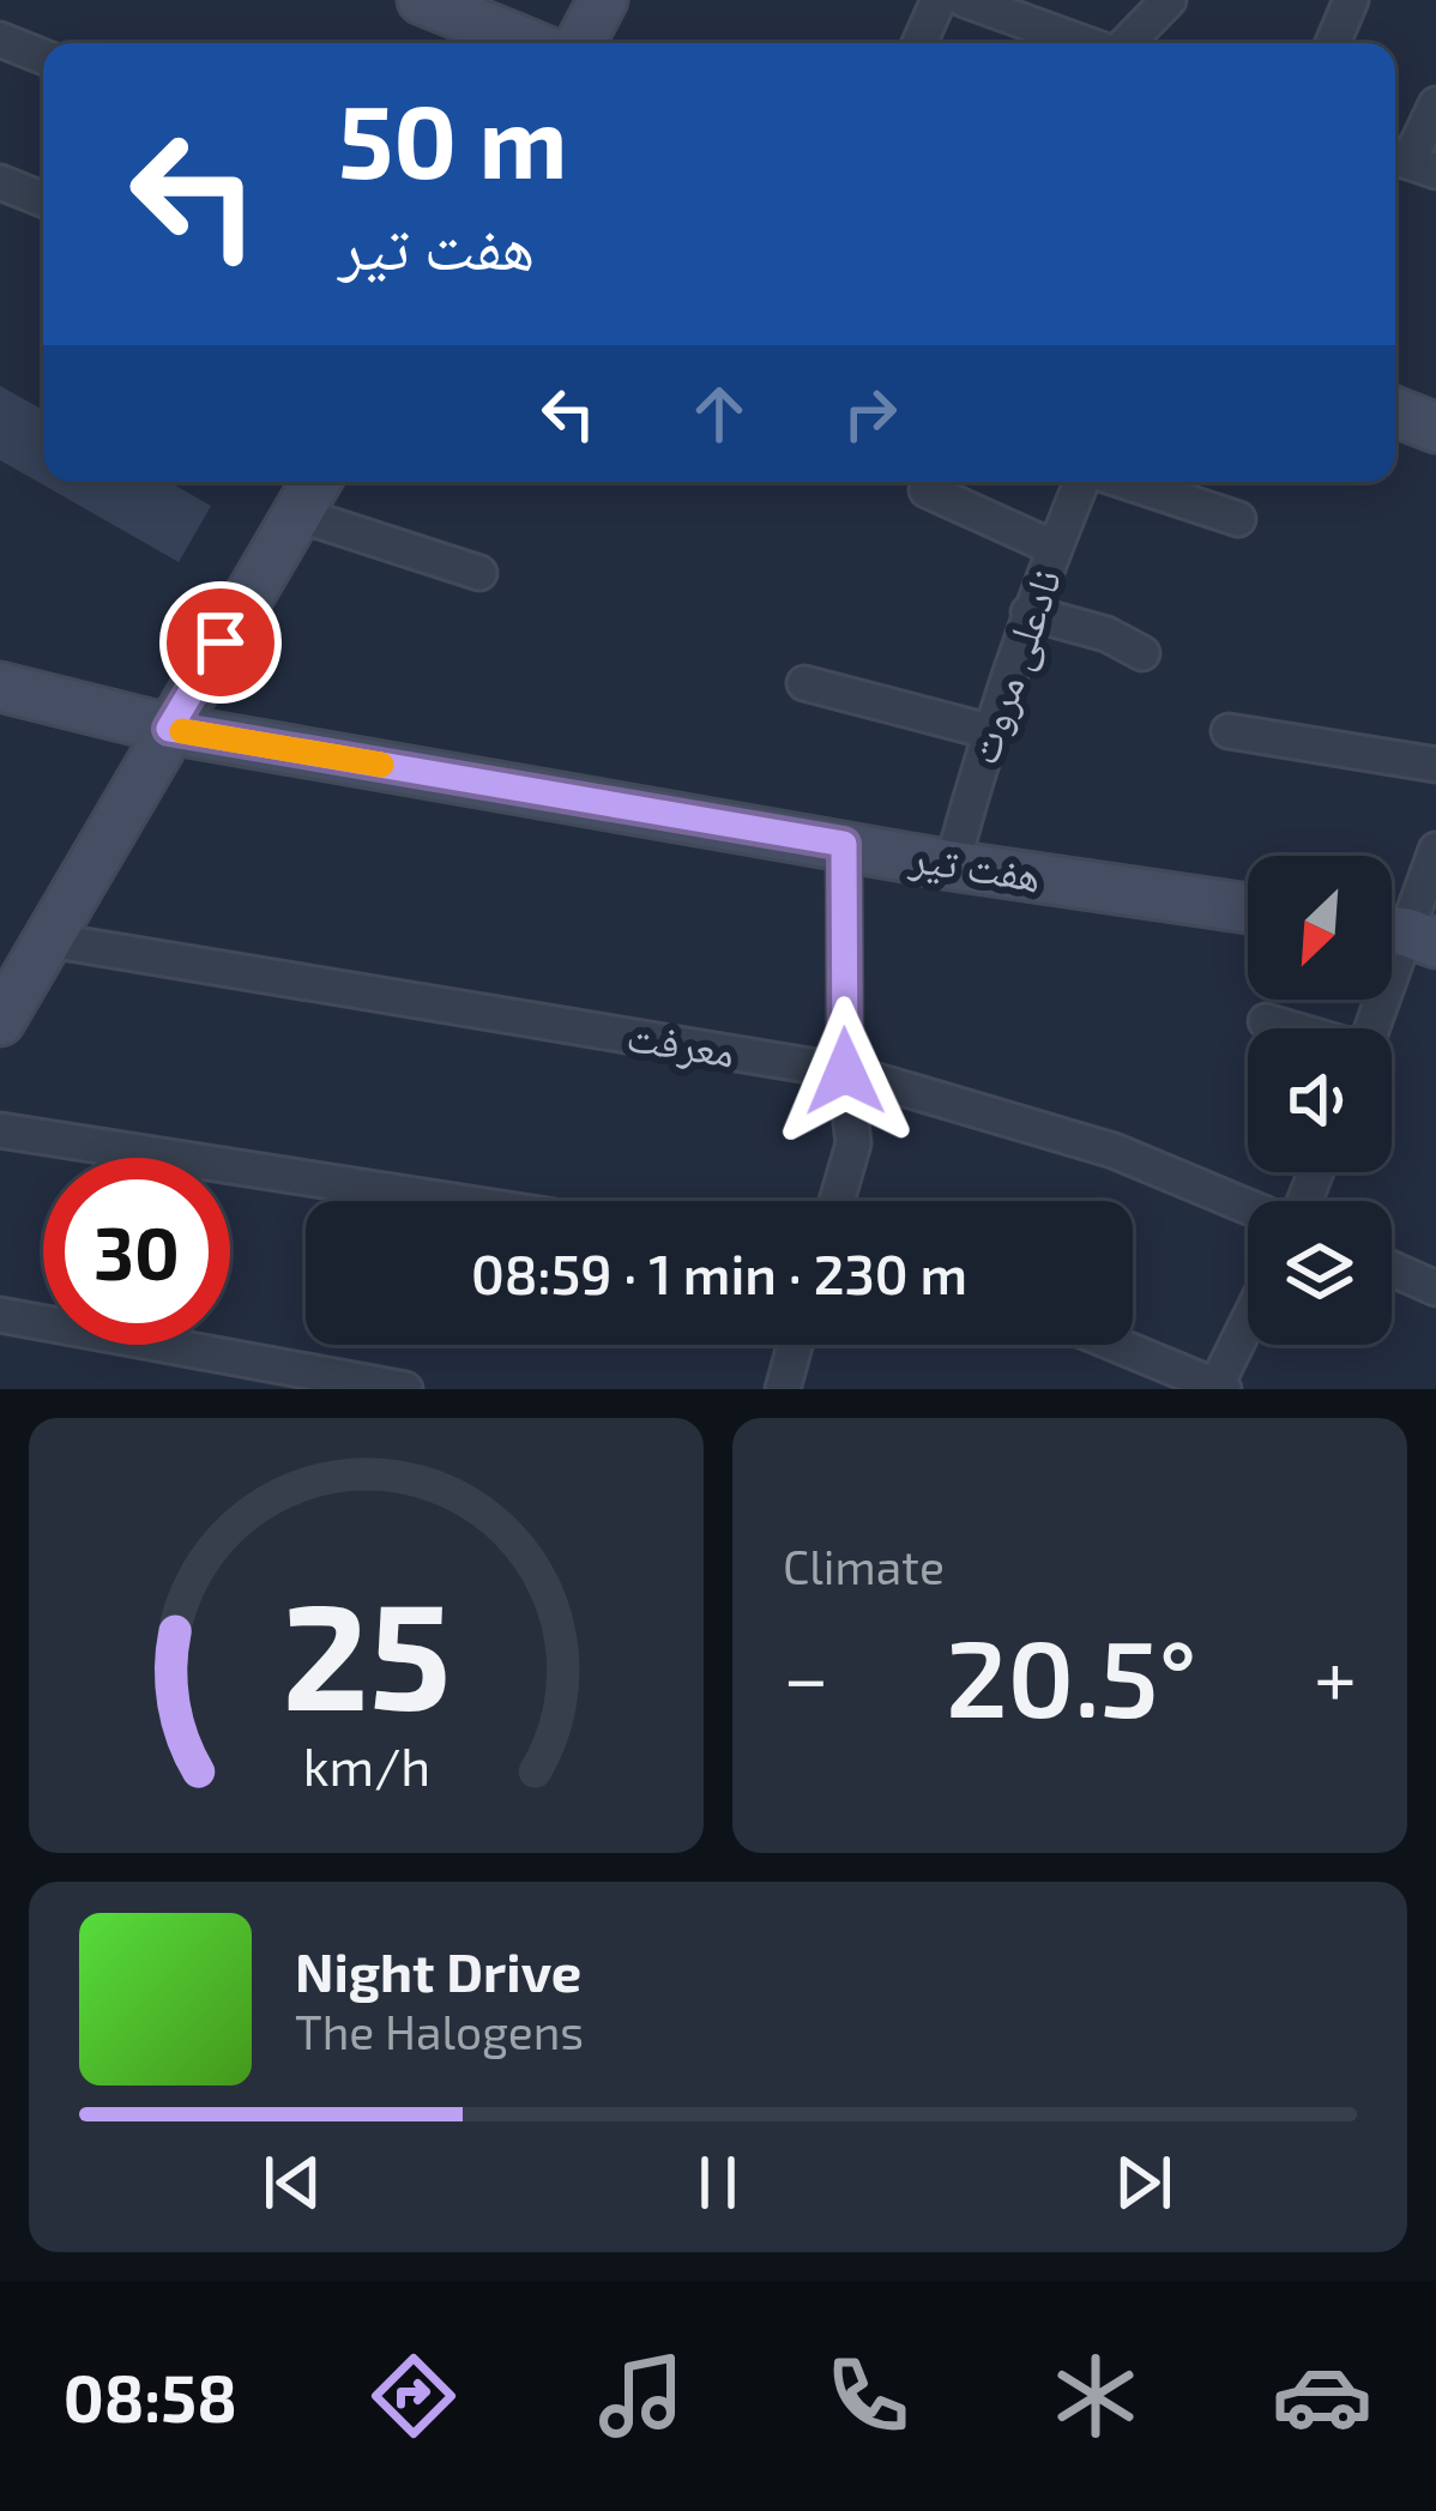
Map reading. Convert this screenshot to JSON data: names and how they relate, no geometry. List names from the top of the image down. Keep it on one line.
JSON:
{"streets":{"street":["نادعلی مروت","هفت تیر","معرفت"]},"crossings":[["نادعلی مروت","هفت تیر"]],"north":"bottom left","page":{"turn":["50 m","هفت تیر"],"limit":"30","trip":"08:59 · 1 min · 230 m","tile":"Climate","heat":["−","20.5°","+"],"song":["Night Drive","The Halogens"],"tabs":"08:58","gauge":["25","km/h"]}}
